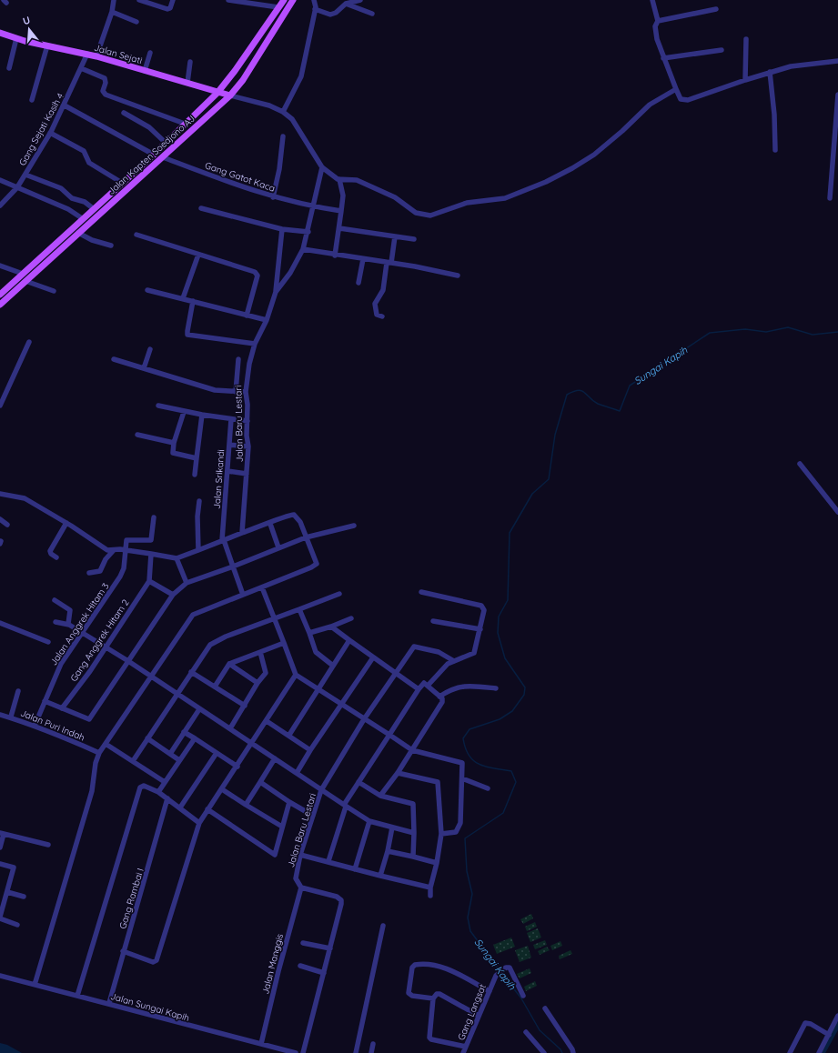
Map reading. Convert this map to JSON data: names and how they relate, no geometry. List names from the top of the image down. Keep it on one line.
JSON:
{"streets":{"main road":["Jalan Sejati","Jalan Kapten Soedjono AJ"],"street":["Gang Sejati Kasih 4","Gang Gatot Kaca","Jalan Baru Lestari","Jalan Srikandi","Jalan Anggrek Hitam 3","Gang Anggrek Hitam 2","Jalan Puri Indah","Gang Rambai I","Jalan Manggis","Jalan Sungai Kapih","Gang Langsat"]},"crossings":[["Jalan Sejati","Gang Sejati Kasih 4"],["Jalan Sejati","Jalan Kapten Soedjono AJ"],["Jalan Kapten Soedjono AJ","Gang Gatot Kaca"],["Gang Gatot Kaca","Jalan Baru Lestari"],["Jalan Baru Lestari","Jalan Manggis"],["Jalan Anggrek Hitam 3","Jalan Puri Indah"],["Gang Rambai I","Jalan Sungai Kapih"],["Jalan Manggis","Jalan Sungai Kapih"]],"water":["Sungai Kapih"],"north":"top"}
